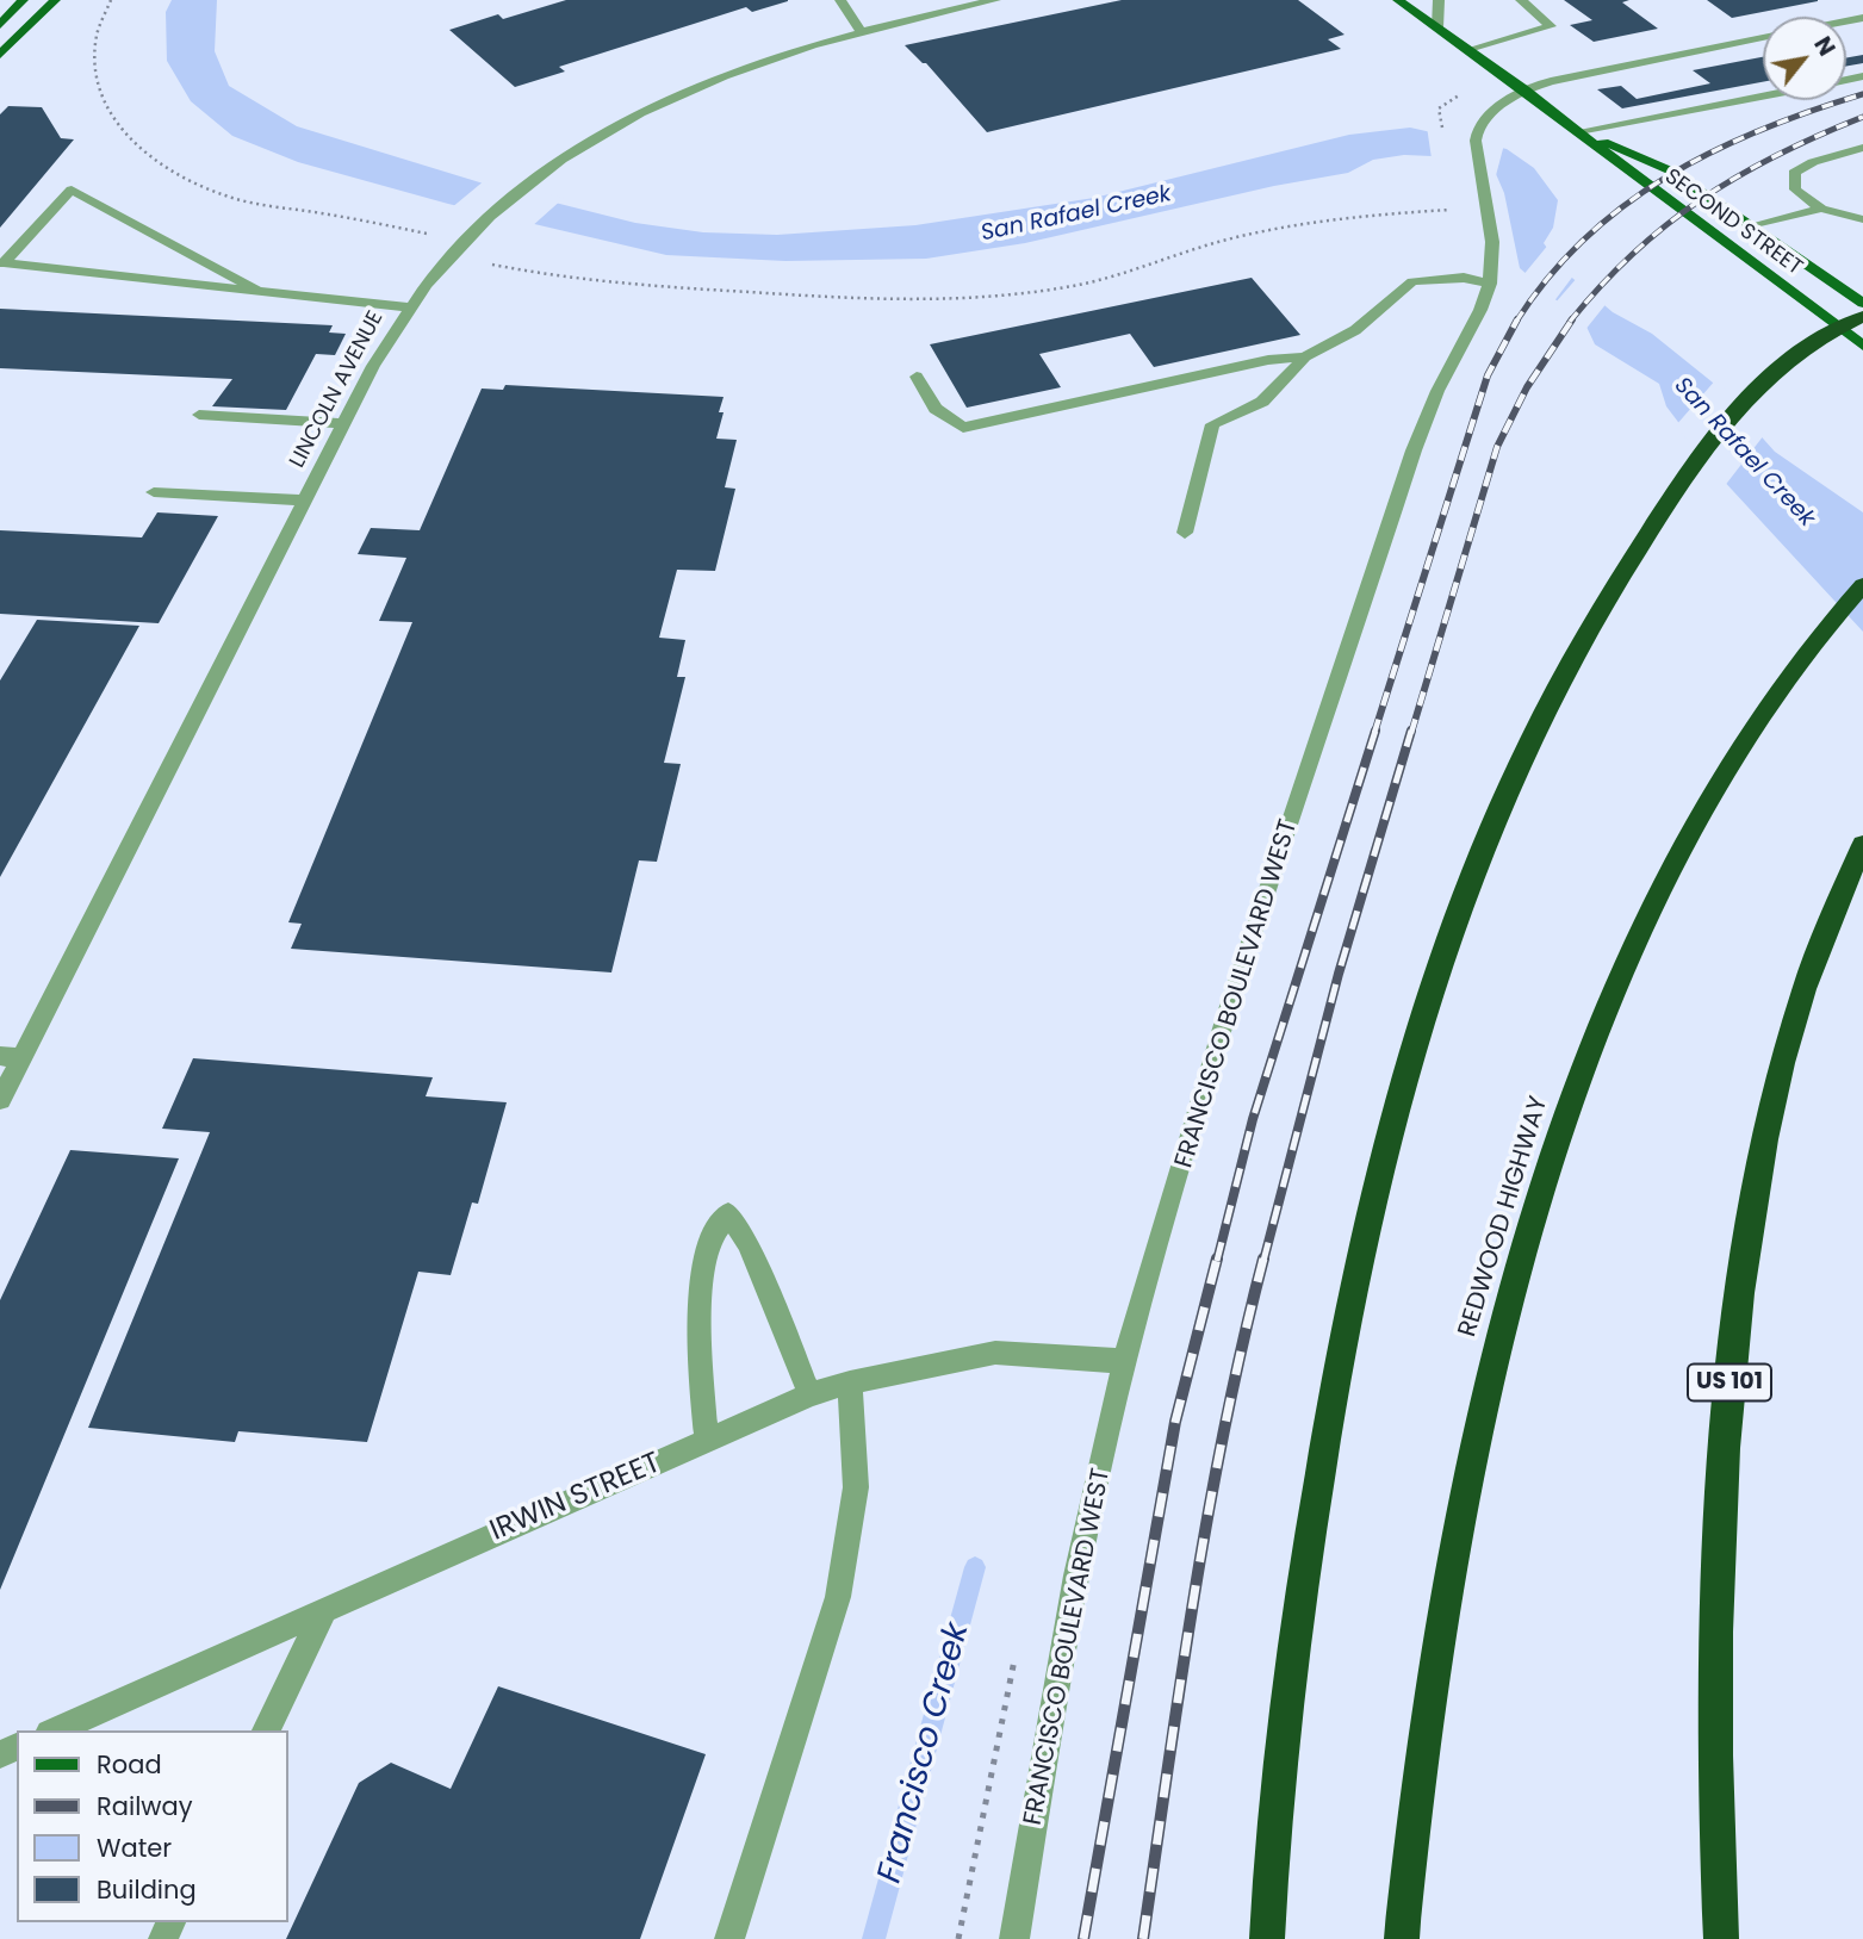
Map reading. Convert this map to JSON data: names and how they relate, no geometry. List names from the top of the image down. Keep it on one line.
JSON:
{"streets":{"highway":["REDWOOD HIGHWAY","US 101"],"main road":["SECOND STREET"],"street":["LINCOLN AVENUE","FRANCISCO BOULEVARD WEST","IRWIN STREET"]},"crossings":[["SECOND STREET","FRANCISCO BOULEVARD WEST"],["FRANCISCO BOULEVARD WEST","IRWIN STREET"]],"water":["San Rafael Creek","Francisco Creek"],"legend":["Road","Railway","Water","Building"],"north":"top right"}
